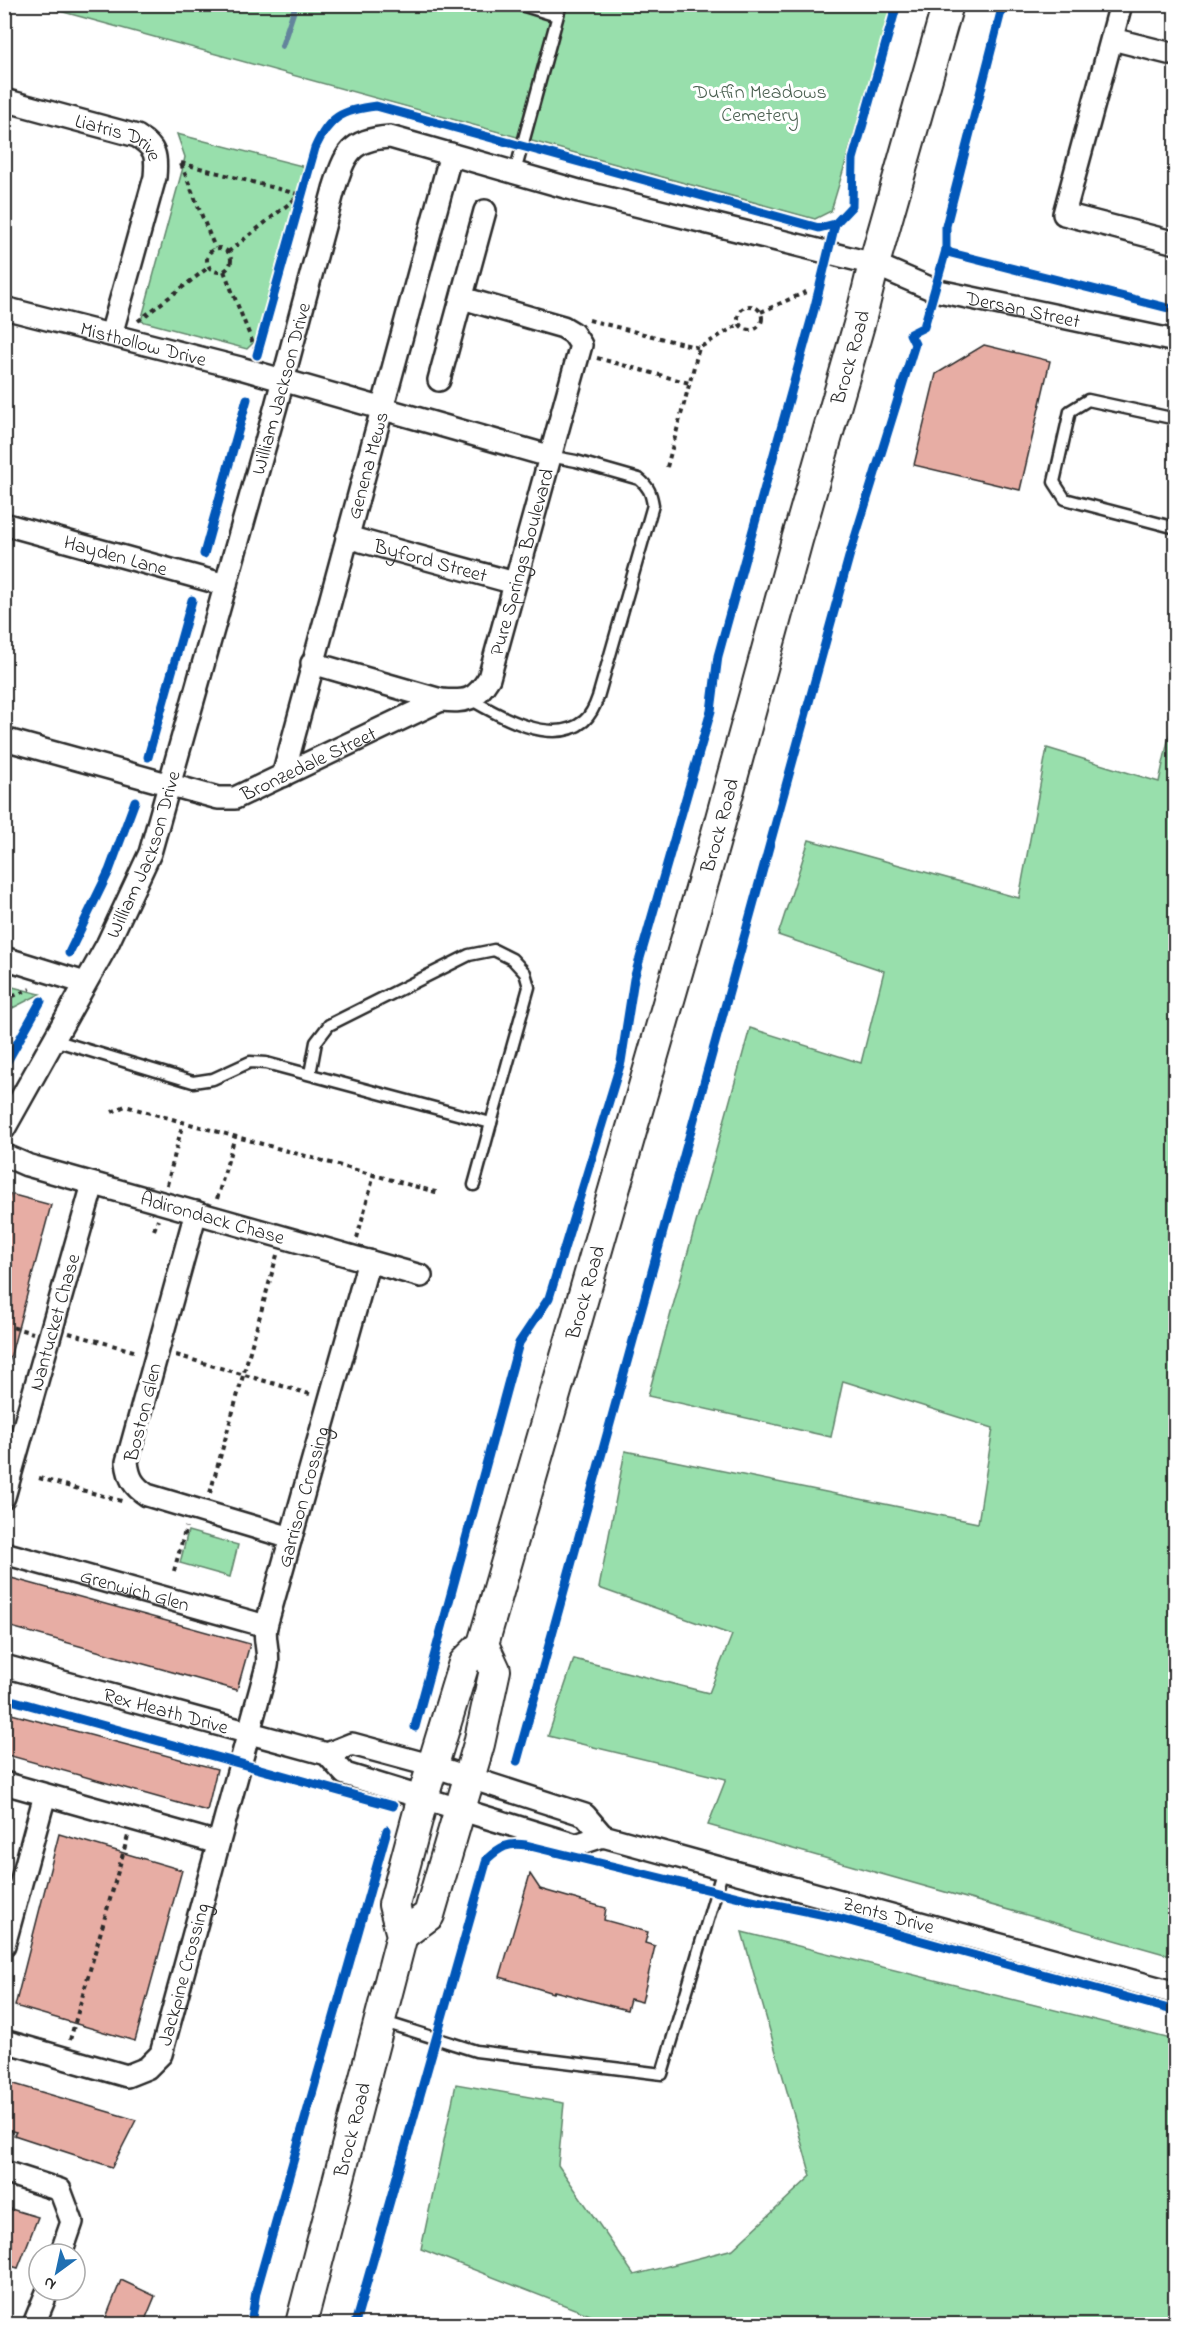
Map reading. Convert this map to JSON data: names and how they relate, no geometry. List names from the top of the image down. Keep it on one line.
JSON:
{"streets":{"main road":["Brock Road"],"street":["Liatris Drive","Dersan Street","Misthollow Drive","William Jackson Drive","Genena Mews","Hayden Lane","Byford Street","Pure Springs Boulevard","Bronzedale Street","Adirondack Chase","Nantucket Chase","Boston Glen","Garrison Crossing","Grenwich Glen","Rex Heath Drive","Zents Drive","Jackpine Crossing"]},"crossings":[["Liatris Drive","Misthollow Drive"],["Dersan Street","Brock Road"],["Dersan Street","William Jackson Drive"],["Misthollow Drive","William Jackson Drive"],["Misthollow Drive","Pure Springs Boulevard"],["Brock Road","William Jackson Drive"],["Brock Road","Rex Heath Drive"],["William Jackson Drive","Genena Mews"],["William Jackson Drive","Hayden Lane"],["William Jackson Drive","Pure Springs Boulevard"],["William Jackson Drive","Bronzedale Street"],["Genena Mews","Byford Street"],["Genena Mews","Pure Springs Boulevard"],["Genena Mews","Bronzedale Street"],["Byford Street","Pure Springs Boulevard"],["Adirondack Chase","Nantucket Chase"],["Adirondack Chase","Boston Glen"],["Adirondack Chase","Garrison Crossing"],["Boston Glen","Garrison Crossing"],["Garrison Crossing","Grenwich Glen"],["Garrison Crossing","Rex Heath Drive"],["Garrison Crossing","Jackpine Crossing"],["Rex Heath Drive","Jackpine Crossing"]],"parks":["Duffin Meadows Cemetery"],"north":"bottom left"}
